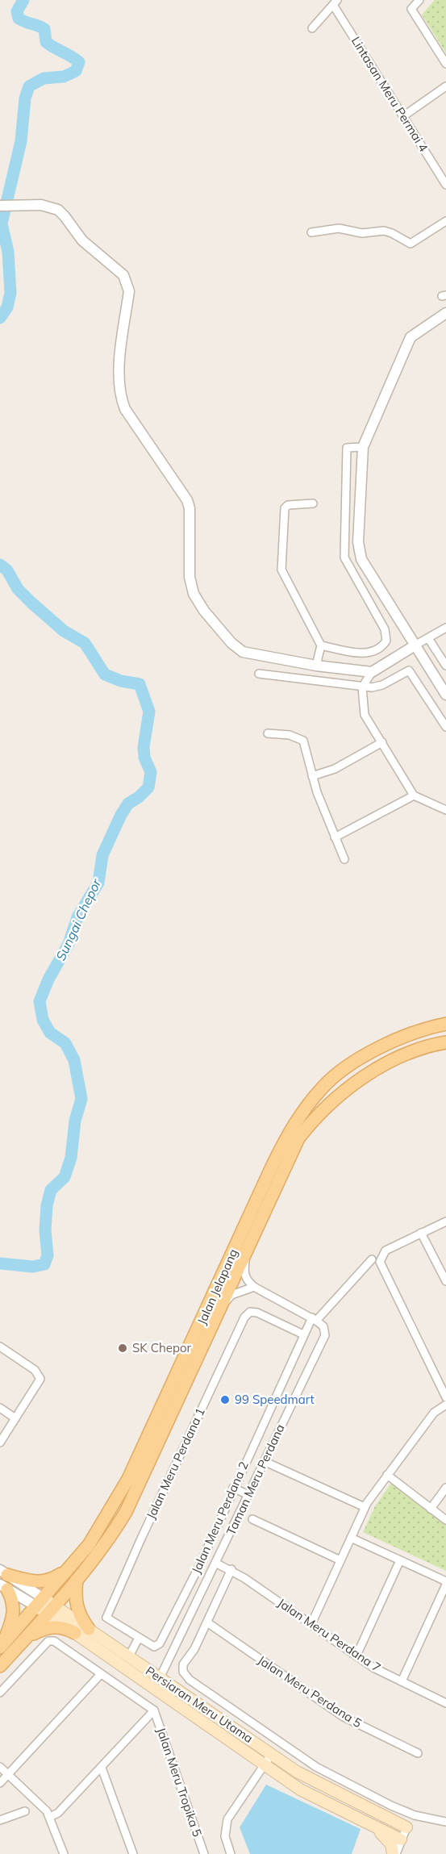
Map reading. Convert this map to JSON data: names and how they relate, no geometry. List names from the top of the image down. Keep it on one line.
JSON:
{"streets":{"main road":["Jalan Jelapang","Persiaran Meru Utama"],"street":["Lintasan Meru Permai 4","Jalan Meru Perdana 1","Taman Meru Perdana","Jalan Meru Perdana 2","Jalan Meru Perdana 7","Jalan Meru Perdana 5","Jalan Meru Tropika 5"]},"crossings":[["Jalan Jelapang","Persiaran Meru Utama"],["Jalan Meru Perdana 1","Jalan Meru Perdana 2"],["Taman Meru Perdana","Jalan Meru Perdana 2"],["Taman Meru Perdana","Jalan Meru Perdana 7"],["Taman Meru Perdana","Persiaran Meru Utama"]],"water":["Sungai Chepor"],"places":["SK Chepor","99 Speedmart"]}
